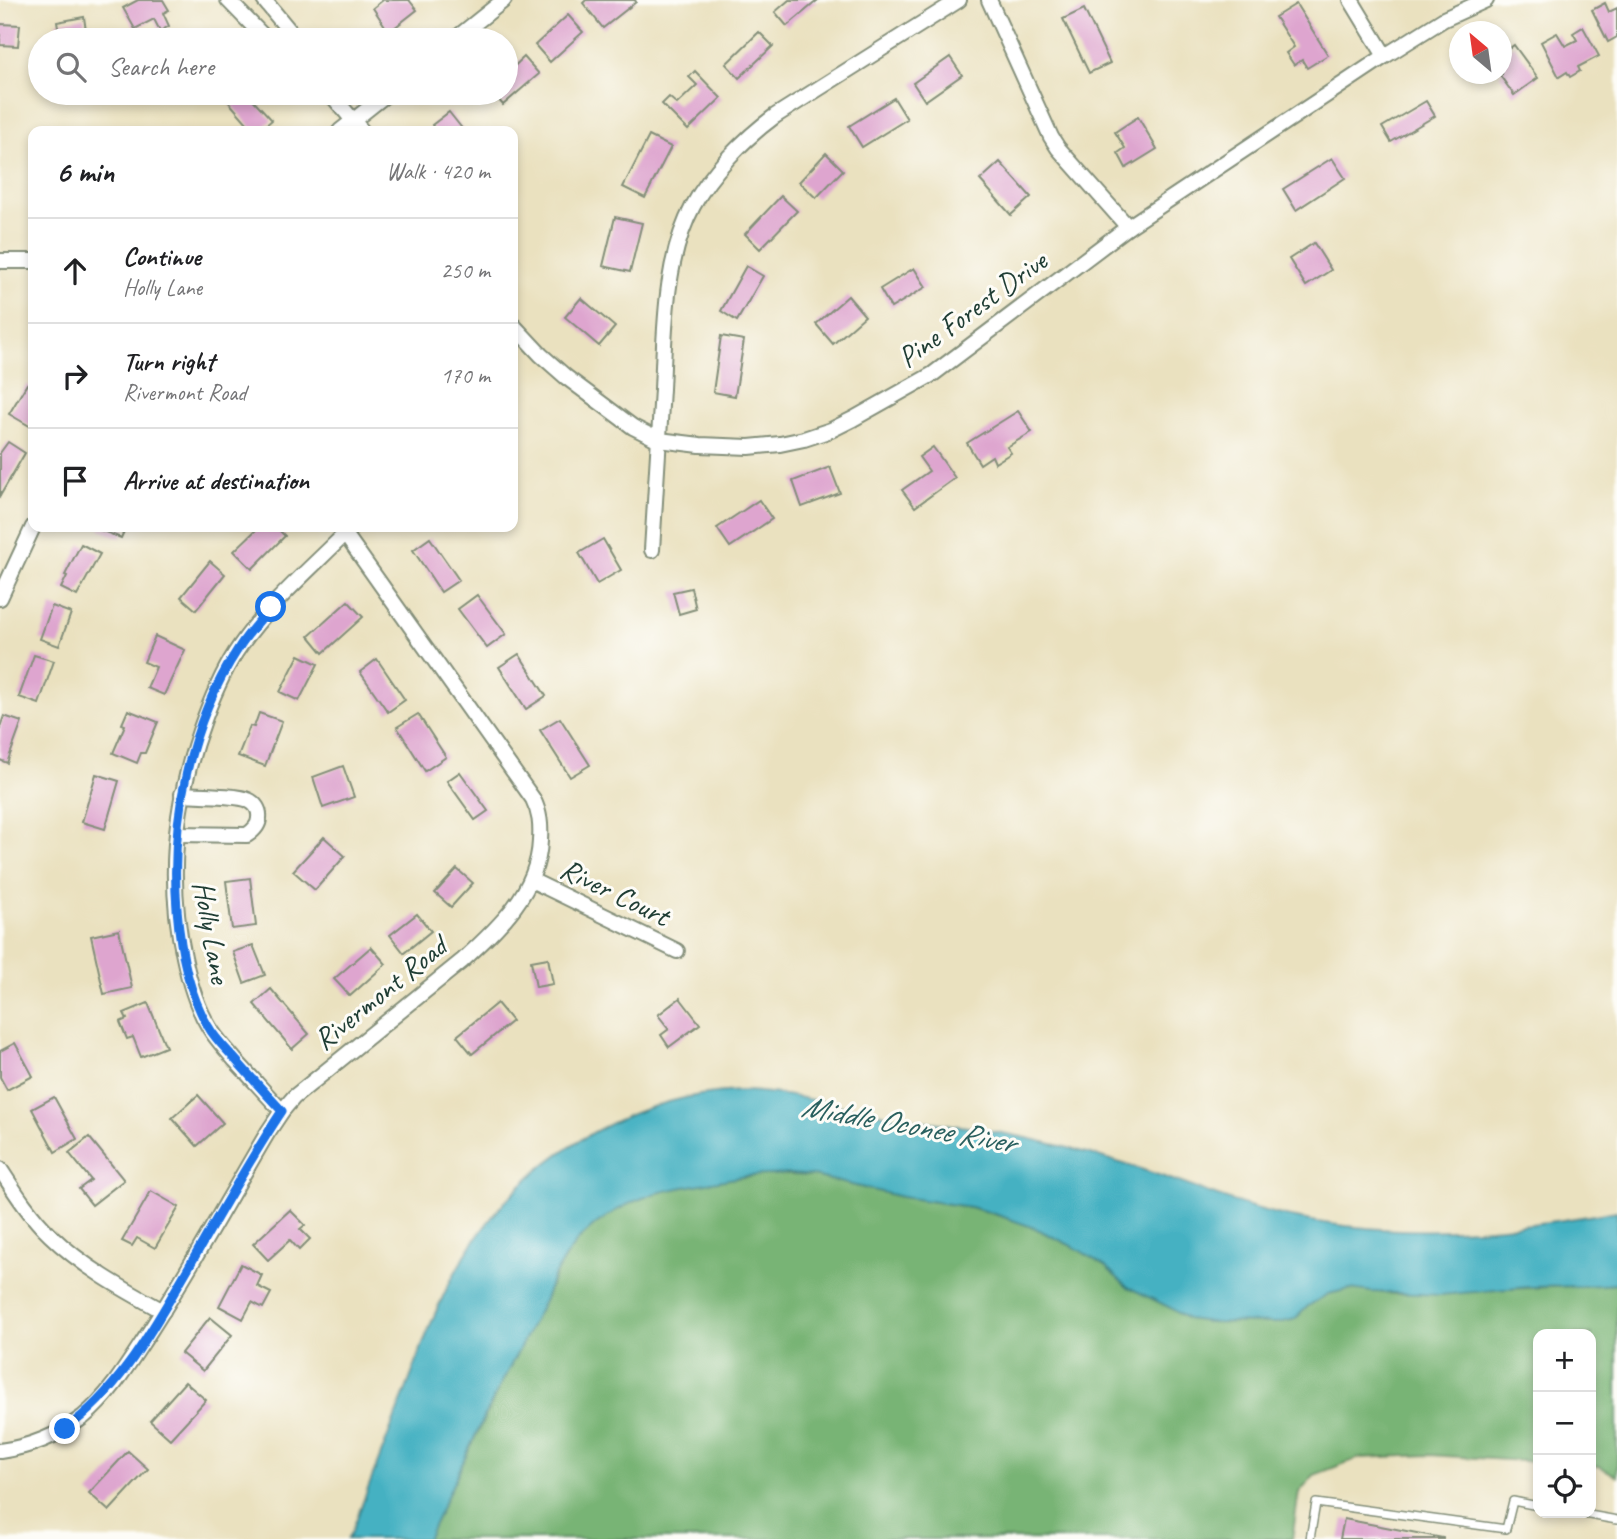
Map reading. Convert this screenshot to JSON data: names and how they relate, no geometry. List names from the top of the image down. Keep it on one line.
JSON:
{"streets":{"street":["Pine Forest Drive","River Court","Holly Lane","Rivermont Road"]},"crossings":[["River Court","Rivermont Road"],["Holly Lane","Rivermont Road"]],"water":["Middle Oconee River"],"north":"top left","page":{"search":"Search here","heading":["6 min","Walk · 420 m"],"list":[["Continue","Holly Lane","250 m"],["Turn right","Rivermont Road","170 m"],"Arrive at destination"],"map_buttons":["+","−"]}}
